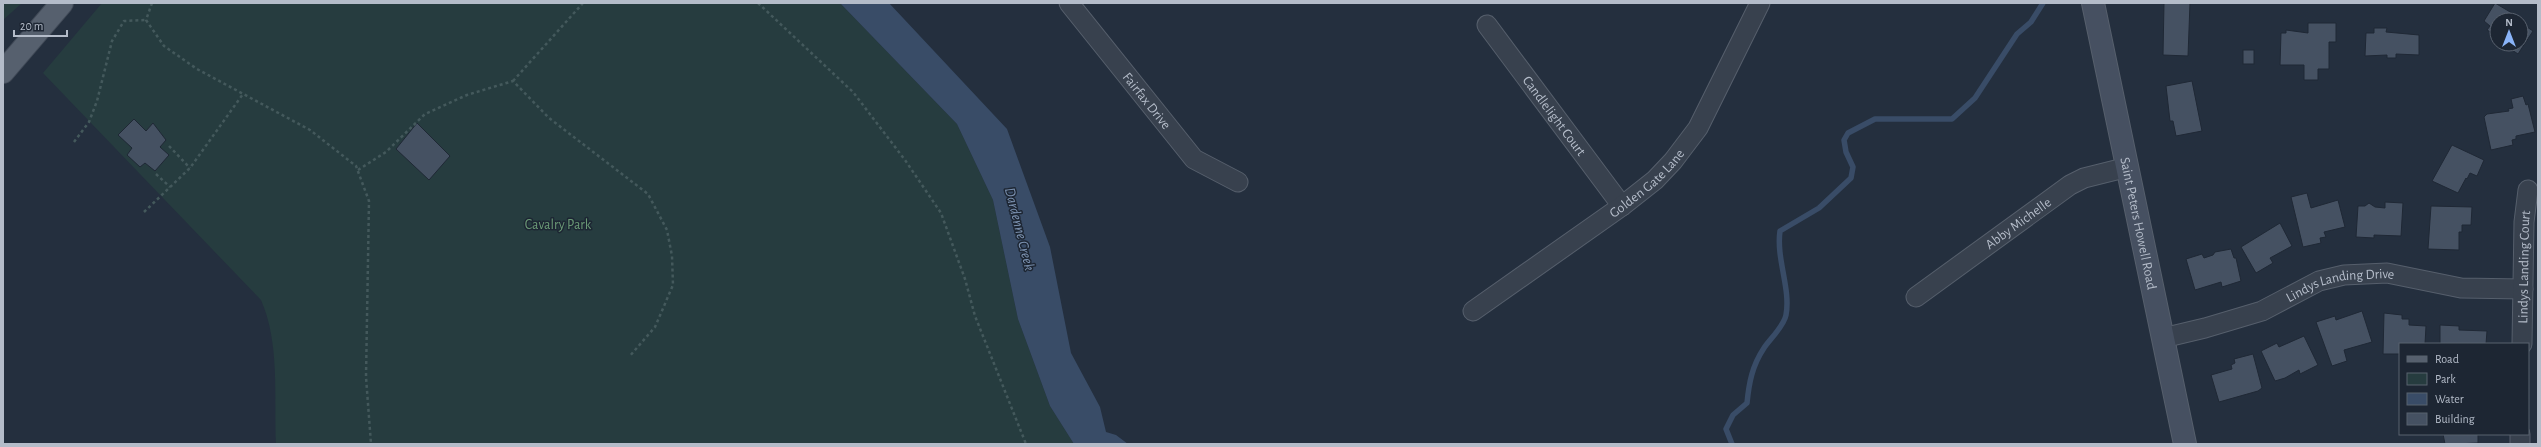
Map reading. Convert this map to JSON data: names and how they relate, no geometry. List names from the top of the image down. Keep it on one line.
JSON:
{"streets":{"main road":["Saint Peters Howell Road"],"street":["Fairfax Drive","Candlelight Court","Golden Gate Lane","Abby Michelle","Lindys Landing Court","Lindys Landing Drive"]},"crossings":[["Candlelight Court","Golden Gate Lane"],["Abby Michelle","Saint Peters Howell Road"],["Saint Peters Howell Road","Lindys Landing Drive"],["Lindys Landing Court","Lindys Landing Drive"]],"water":["Dardenne Creek"],"parks":["Cavalry Park"],"legend":["Road","Park","Water","Building"],"scale_bar":"20 m","north":"top"}
